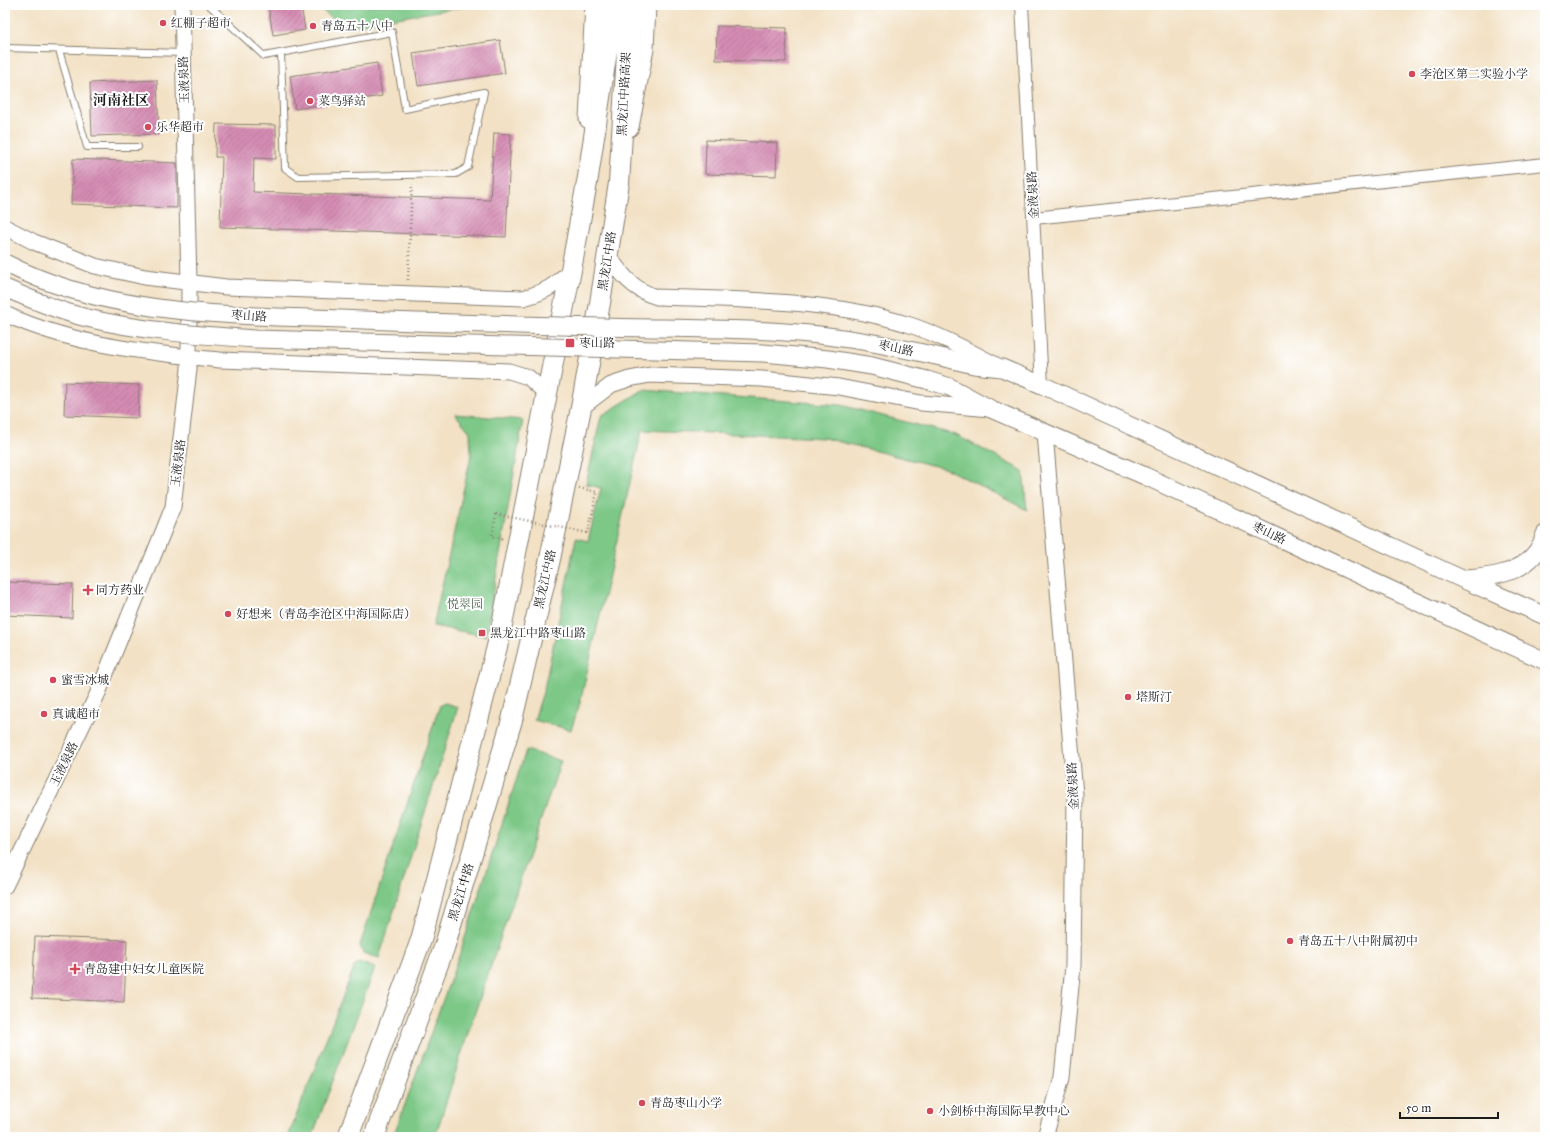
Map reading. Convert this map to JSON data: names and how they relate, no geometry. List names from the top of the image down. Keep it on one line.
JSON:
{"streets":{"highway":["黑龙江中路高架","黑龙江中路"],"main road":["枣山路"],"street":["玉液泉路","金液泉路"]},"crossings":[["黑龙江中路高架","黑龙江中路"],["金液泉路","枣山路"],["黑龙江中路","枣山路"]],"districts":["河南社区"],"parks":["悦翠园"],"places":{"other":["红棚子超市","青岛五十八中","李沧区第二实验小学","菜鸟驿站","乐华超市","好想来（青岛李沧区中海国际店）","蜜雪冰城","塔斯汀","真诚超市","青岛五十八中附属初中","青岛枣山小学","小剑桥中海国际早教中心"],"transit":["枣山路","黑龙江中路枣山路"],"health":["同方药业","青岛建中妇女儿童医院"]},"scale_bar":"50 m"}
